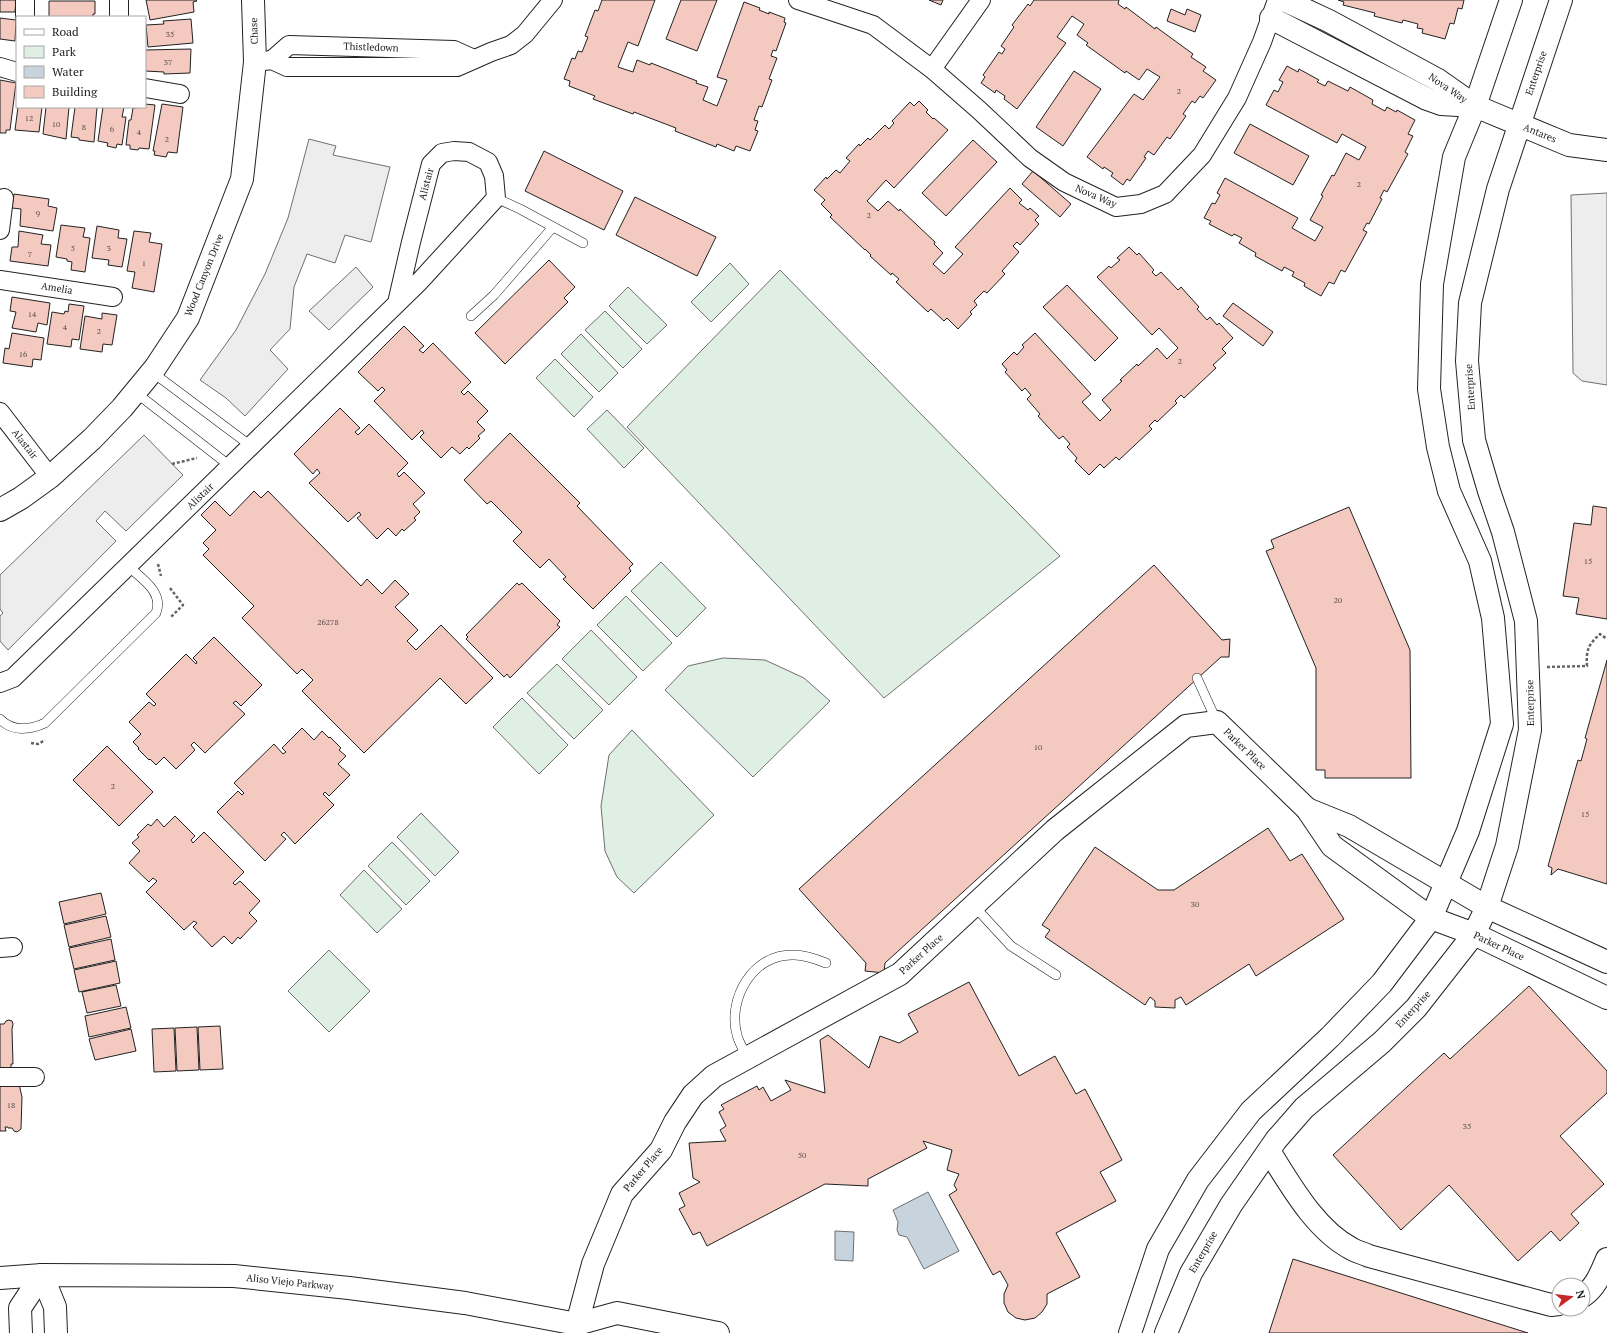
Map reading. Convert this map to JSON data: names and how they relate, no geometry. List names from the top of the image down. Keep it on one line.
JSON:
{"streets":{"main road":["Chase","Enterprise","Nova Way","Antares","Wood Canyon Drive","Parker Place","Aliso Viejo Parkway"],"street":["Thistledown","Alistair","Amelia","Alastair"]},"crossings":[["Chase","Thistledown"],["Chase","Wood Canyon Drive"],["Thistledown","Wood Canyon Drive"],["Enterprise","Antares"],["Enterprise","Parker Place"],["Nova Way","Antares"],["Wood Canyon Drive","Alastair"],["Parker Place","Aliso Viejo Parkway"]],"house_numbers":["35","37","2","12","10","8","6","4","2","2","9","2","5","3","7","1","14","4","2","16","2","15","20","26278","10","2","15","30","18","35","50"],"legend":["Road","Park","Water","Building"],"north":"right"}
